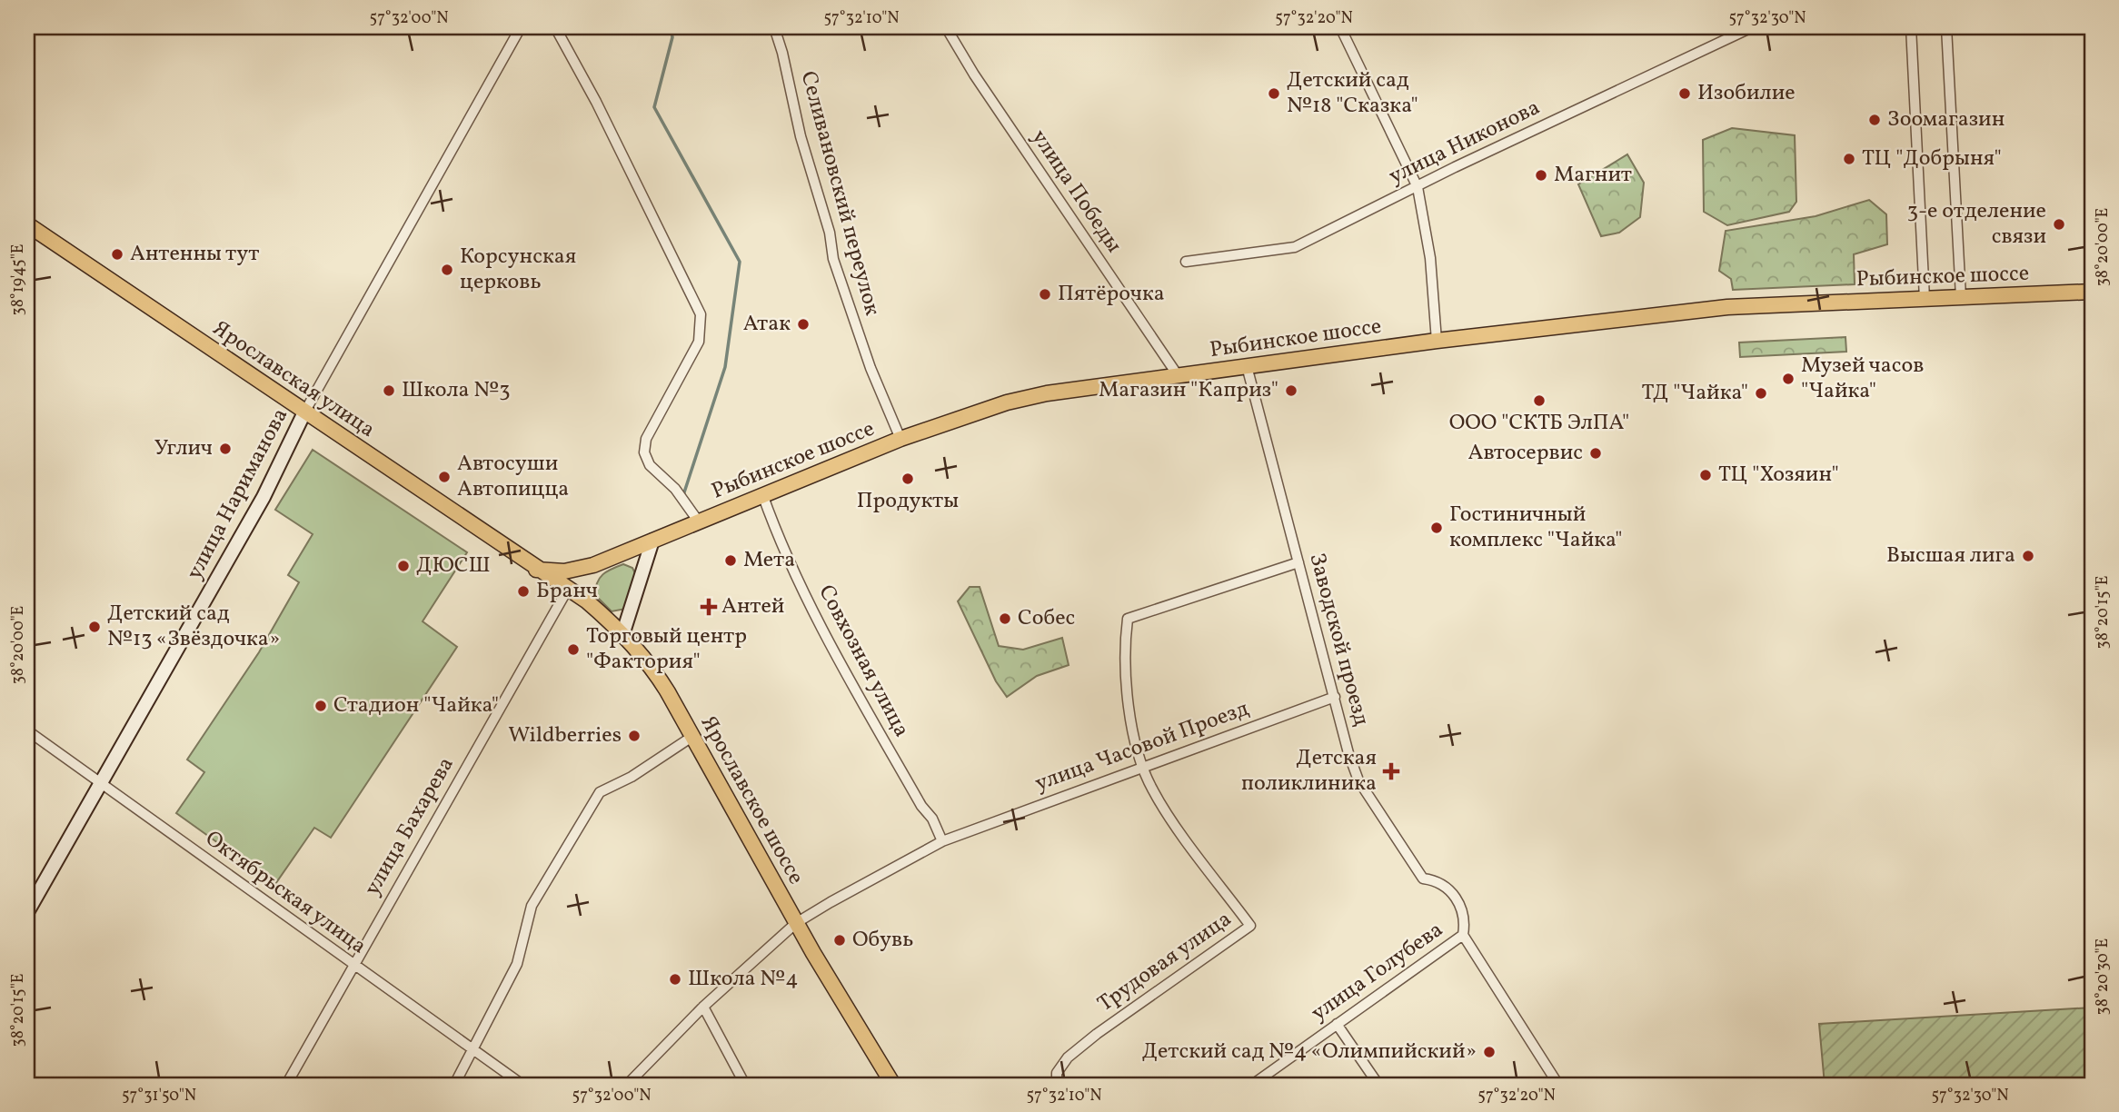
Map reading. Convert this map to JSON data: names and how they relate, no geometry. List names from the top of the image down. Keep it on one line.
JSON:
{"streets":{"main road":["Рыбинское шоссе","Ярославская улица","улица Нариманова","Ярославское шоссе"],"street":["улица Никонова","улица Победы","Селивановский переулок","Заводской проезд","Совхозная улица","улица Часовой Проезд","улица Бахарева","Октябрьская улица","Трудовая улица","улица Голубева"]},"crossings":[["улица Победы","Рыбинское шоссе"],["Селивановский переулок","Рыбинское шоссе"],["Рыбинское шоссе","Ярославская улица"],["Рыбинское шоссе","Заводской проезд"],["Рыбинское шоссе","Совхозная улица"],["Рыбинское шоссе","Ярославское шоссе"],["Ярославская улица","улица Нариманова"],["Ярославская улица","Ярославское шоссе"],["улица Нариманова","Октябрьская улица"],["Заводской проезд","улица Часовой Проезд"],["Заводской проезд","Трудовая улица"],["Заводской проезд","улица Голубева"],["Совхозная улица","улица Часовой Проезд"],["улица Часовой Проезд","Ярославское шоссе"],["улица Часовой Проезд","Трудовая улица"],["Ярославское шоссе","улица Бахарева"],["улица Бахарева","Октябрьская улица"]],"places":{"other":["Детский сад №18 \"Сказка\"","Изобилие","Зоомагазин","ТЦ \"Добрыня\"","Магнит","3-е отделение связи","Антенны тут","Корсунская церковь","Пятёрочка","Атак","Музей часов \"Чайка\"","Школа №3","Магазин \"Каприз\"","ТД \"Чайка\"","ООО \"СКТБ ЭлПА\"","Углич","Автосервис","ТЦ \"Хозяин\"","Автосуши Автопицца","Продукты","Гостиничный комплекс \"Чайка\"","Высшая лига","Мета","ДЮСШ","Бранч","Собес","Детский сад №13 «Звёздочка»","Торговый центр \"Фактория\"","Стадион \"Чайка\"","Wildberries","Обувь","Школа №4","Детский сад №4 «Олимпийский»"],"health":["Антей","Детская поликлиника"]},"coordinates":["57°32'00\"N","57°32'10\"N","57°32'20\"N","57°32'30\"N","38°20'00\"E","38°19'45\"E","38°20'15\"E","38°20'30\"E","57°31'50\"N"]}
